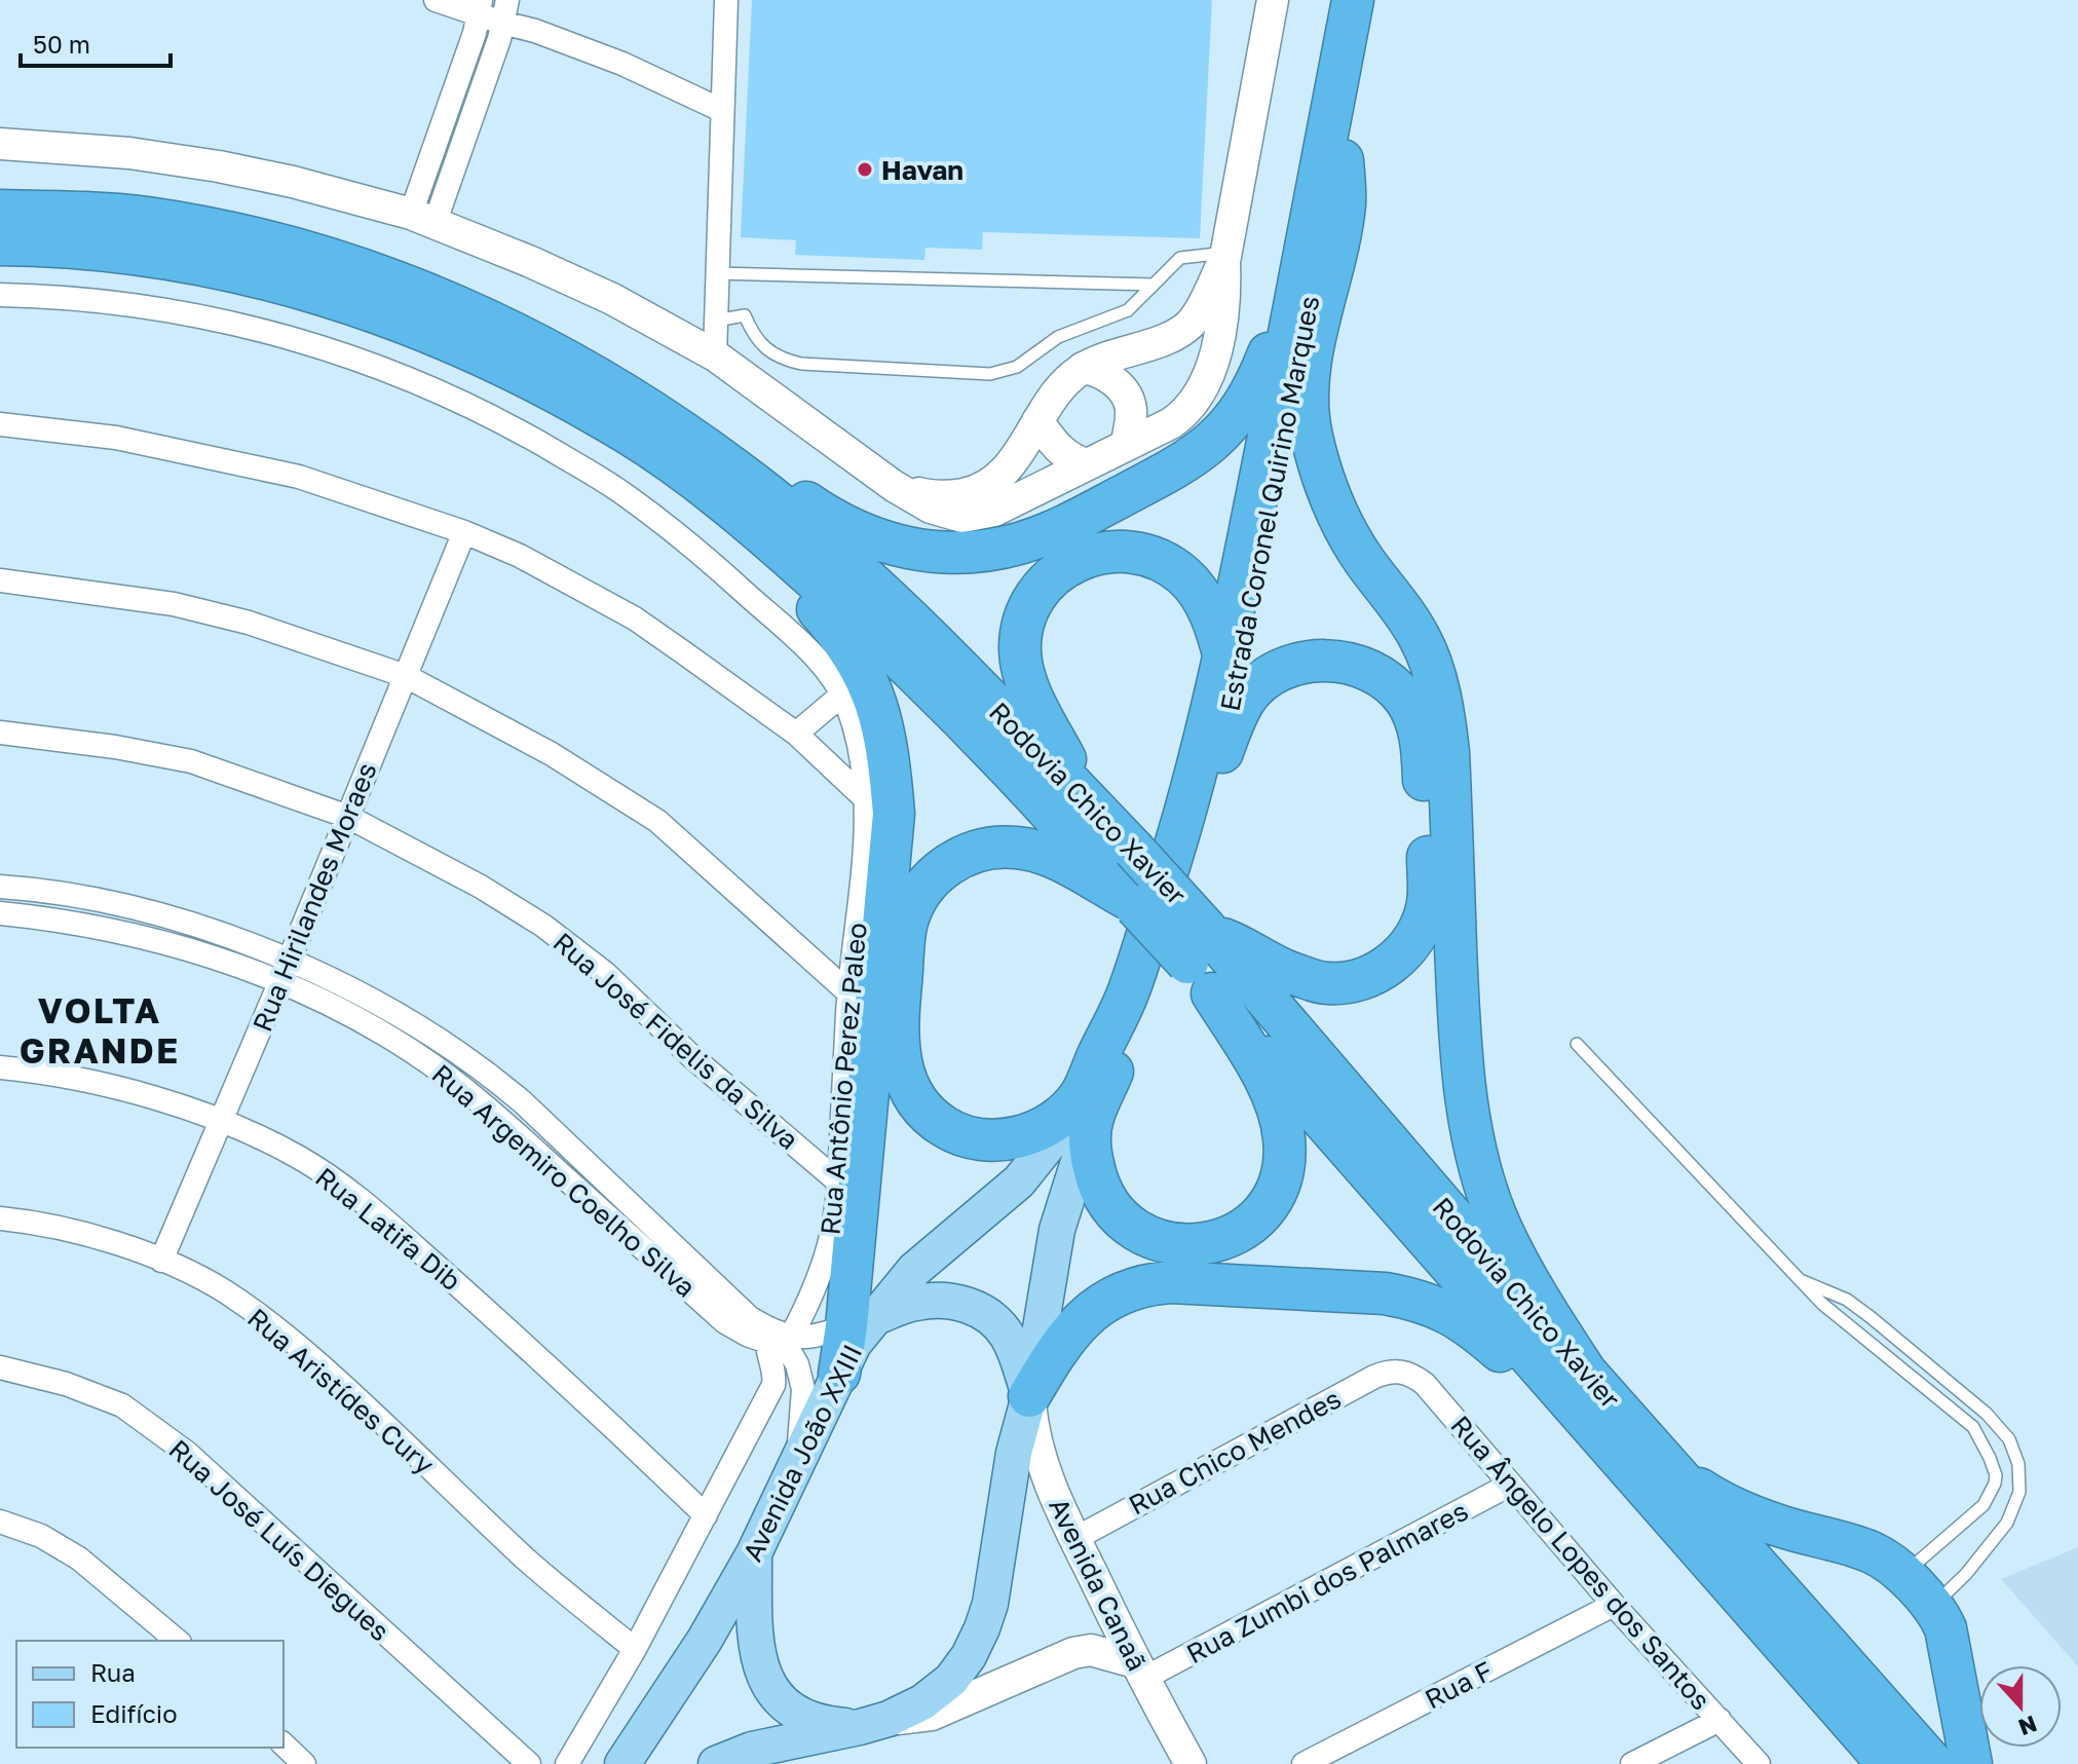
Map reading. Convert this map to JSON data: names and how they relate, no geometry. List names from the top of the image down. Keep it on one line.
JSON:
{"streets":{"highway":["Estrada Coronel Quirino Marques","Rodovia Chico Xavier"],"main road":["Avenida João XXIII"],"street":["Rua Hirilandes Moraes","Rua José Fidelis da Silva","Rua Antônio Perez Paleo","Rua Argemiro Coelho Silva","Rua Latifa Dib","Rua Aristídes Cury","Rua Chico Mendes","Rua José Luís Diegues","Rua Ângelo Lopes dos Santos","Rua Zumbi dos Palmares","Avenida Canaã","Rua F"]},"crossings":[["Rua Hirilandes Moraes","Rua José Fidelis da Silva"],["Rua Hirilandes Moraes","Rua Argemiro Coelho Silva"],["Rua Hirilandes Moraes","Rua Latifa Dib"],["Rua Hirilandes Moraes","Rua Aristídes Cury"],["Rua José Fidelis da Silva","Rua Antônio Perez Paleo"],["Rua Antônio Perez Paleo","Rua Argemiro Coelho Silva"],["Rua Argemiro Coelho Silva","Avenida João XXIII"],["Rua Chico Mendes","Rua Ângelo Lopes dos Santos"],["Rua Chico Mendes","Avenida Canaã"],["Rua Ângelo Lopes dos Santos","Rua Zumbi dos Palmares"],["Rua Ângelo Lopes dos Santos","Rua F"],["Rua Zumbi dos Palmares","Avenida Canaã"]],"districts":["VOLTA GRANDE"],"places":["Havan"],"legend":["Rua","Edifício"],"scale_bar":"50 m","north":"bottom"}
